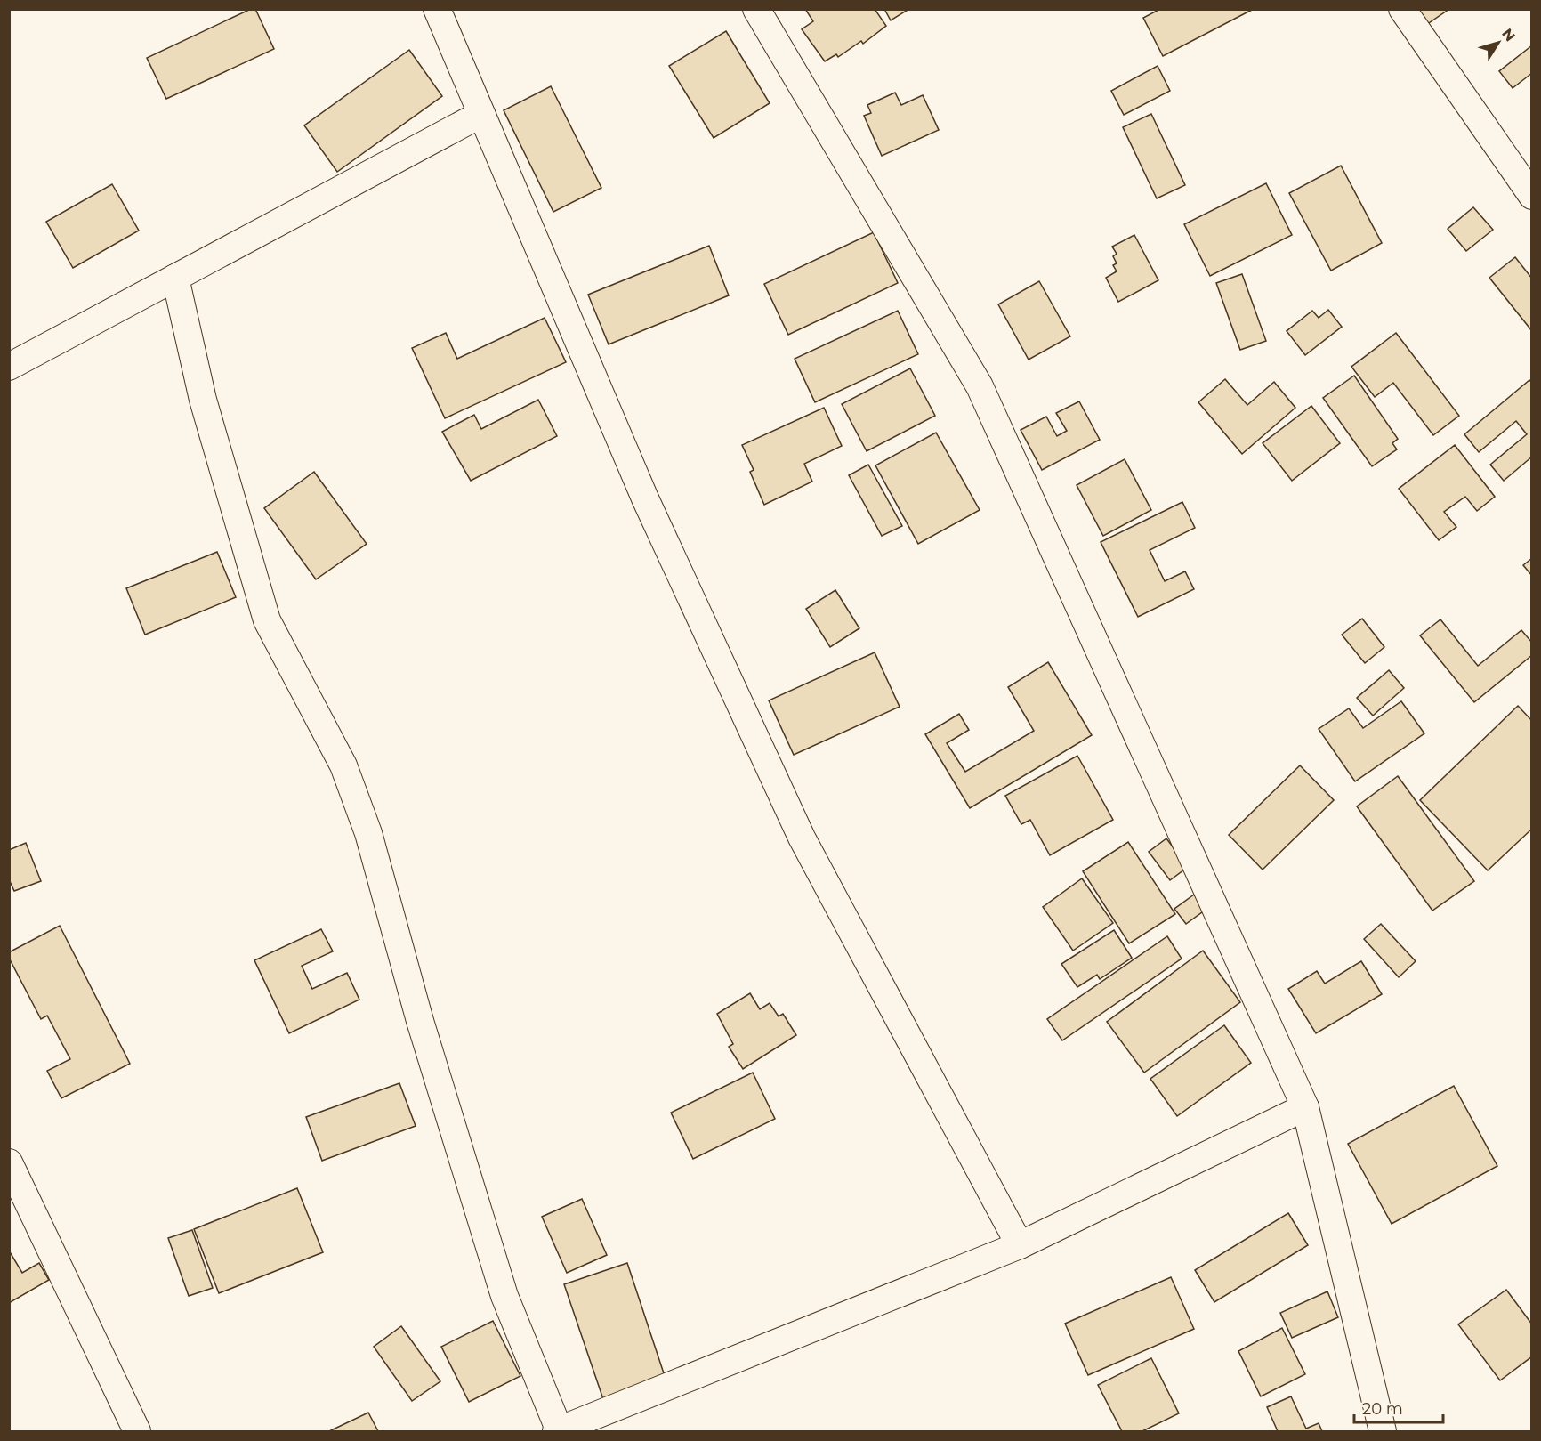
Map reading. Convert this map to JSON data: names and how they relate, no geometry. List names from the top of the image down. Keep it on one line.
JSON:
{"scale_bar":"20 m","north":"top right"}
